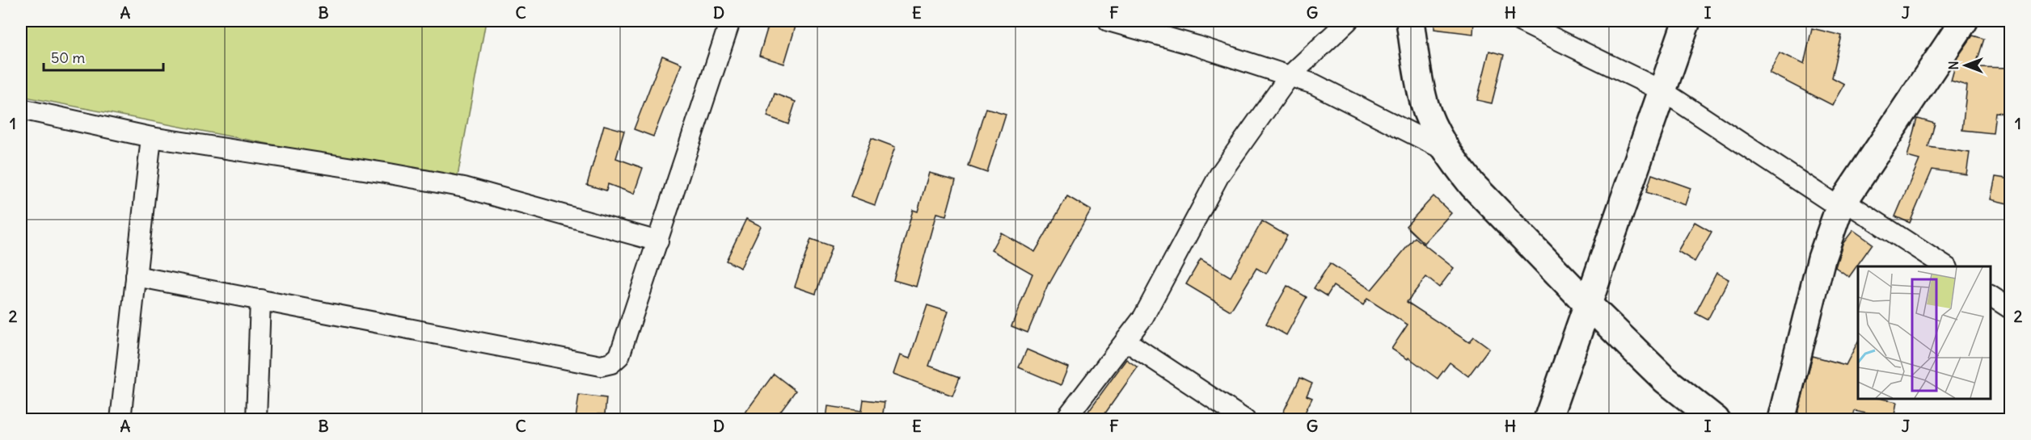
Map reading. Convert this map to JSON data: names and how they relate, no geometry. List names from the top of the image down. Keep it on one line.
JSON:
{"scale_bar":"50 m","north":"left","grid":{"columns":["A","B","C","D","E","F","G","H","I","J"],"rows":["1","2"]}}
